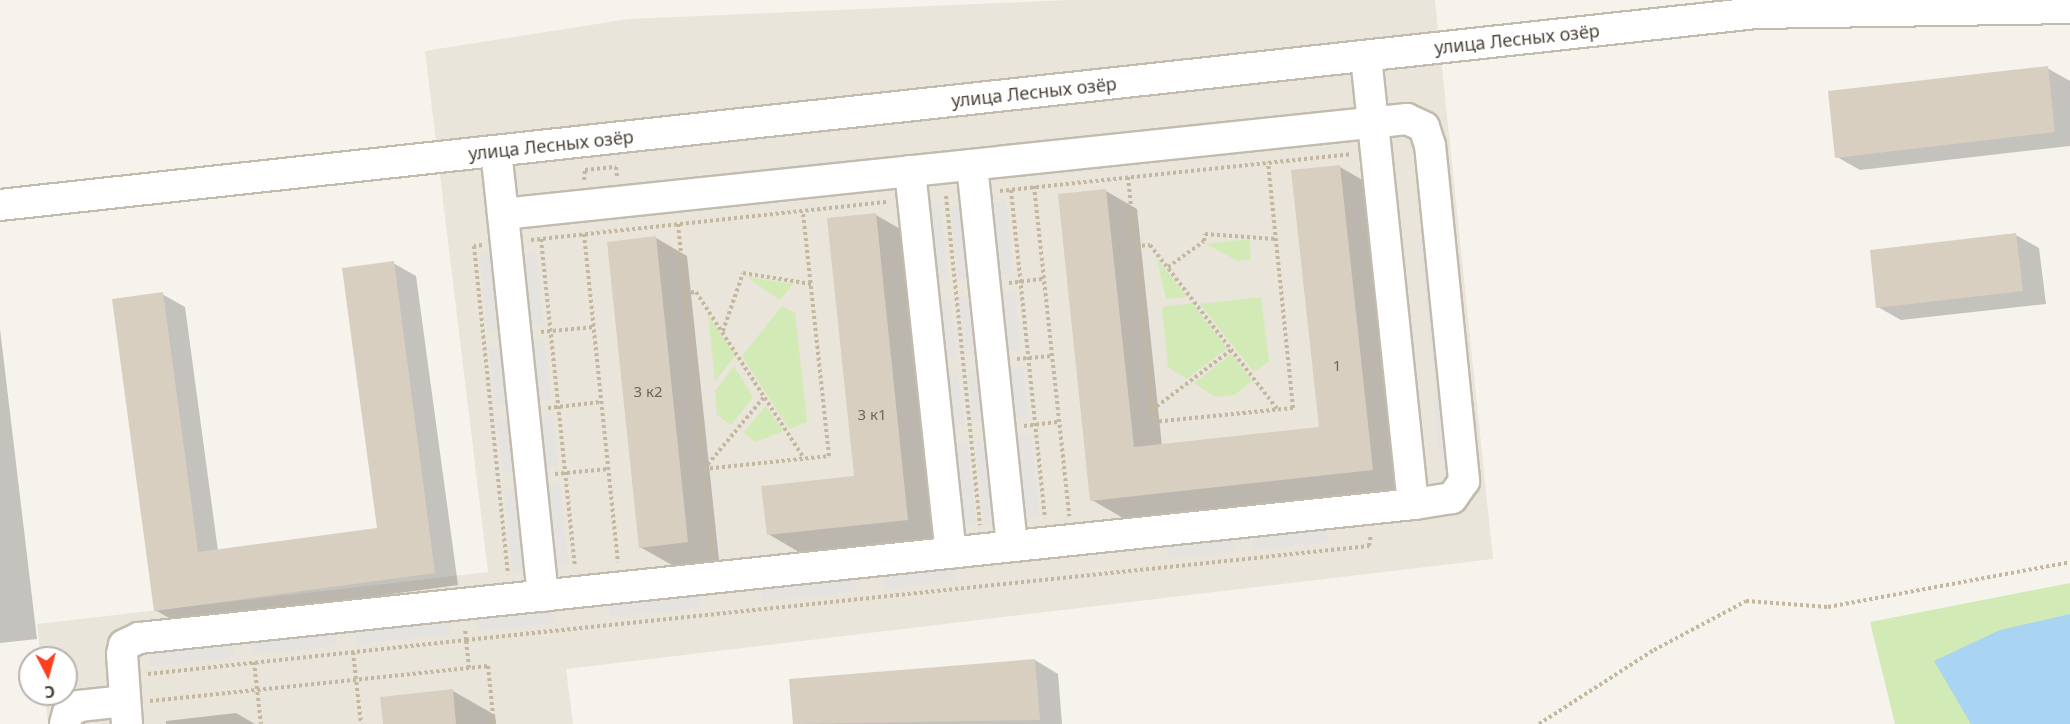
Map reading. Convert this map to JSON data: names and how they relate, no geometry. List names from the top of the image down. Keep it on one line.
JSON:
{"streets":{"street":["улица Лесных озёр"]},"house_numbers":["1","3 к2","3 к1"],"north":"bottom"}
